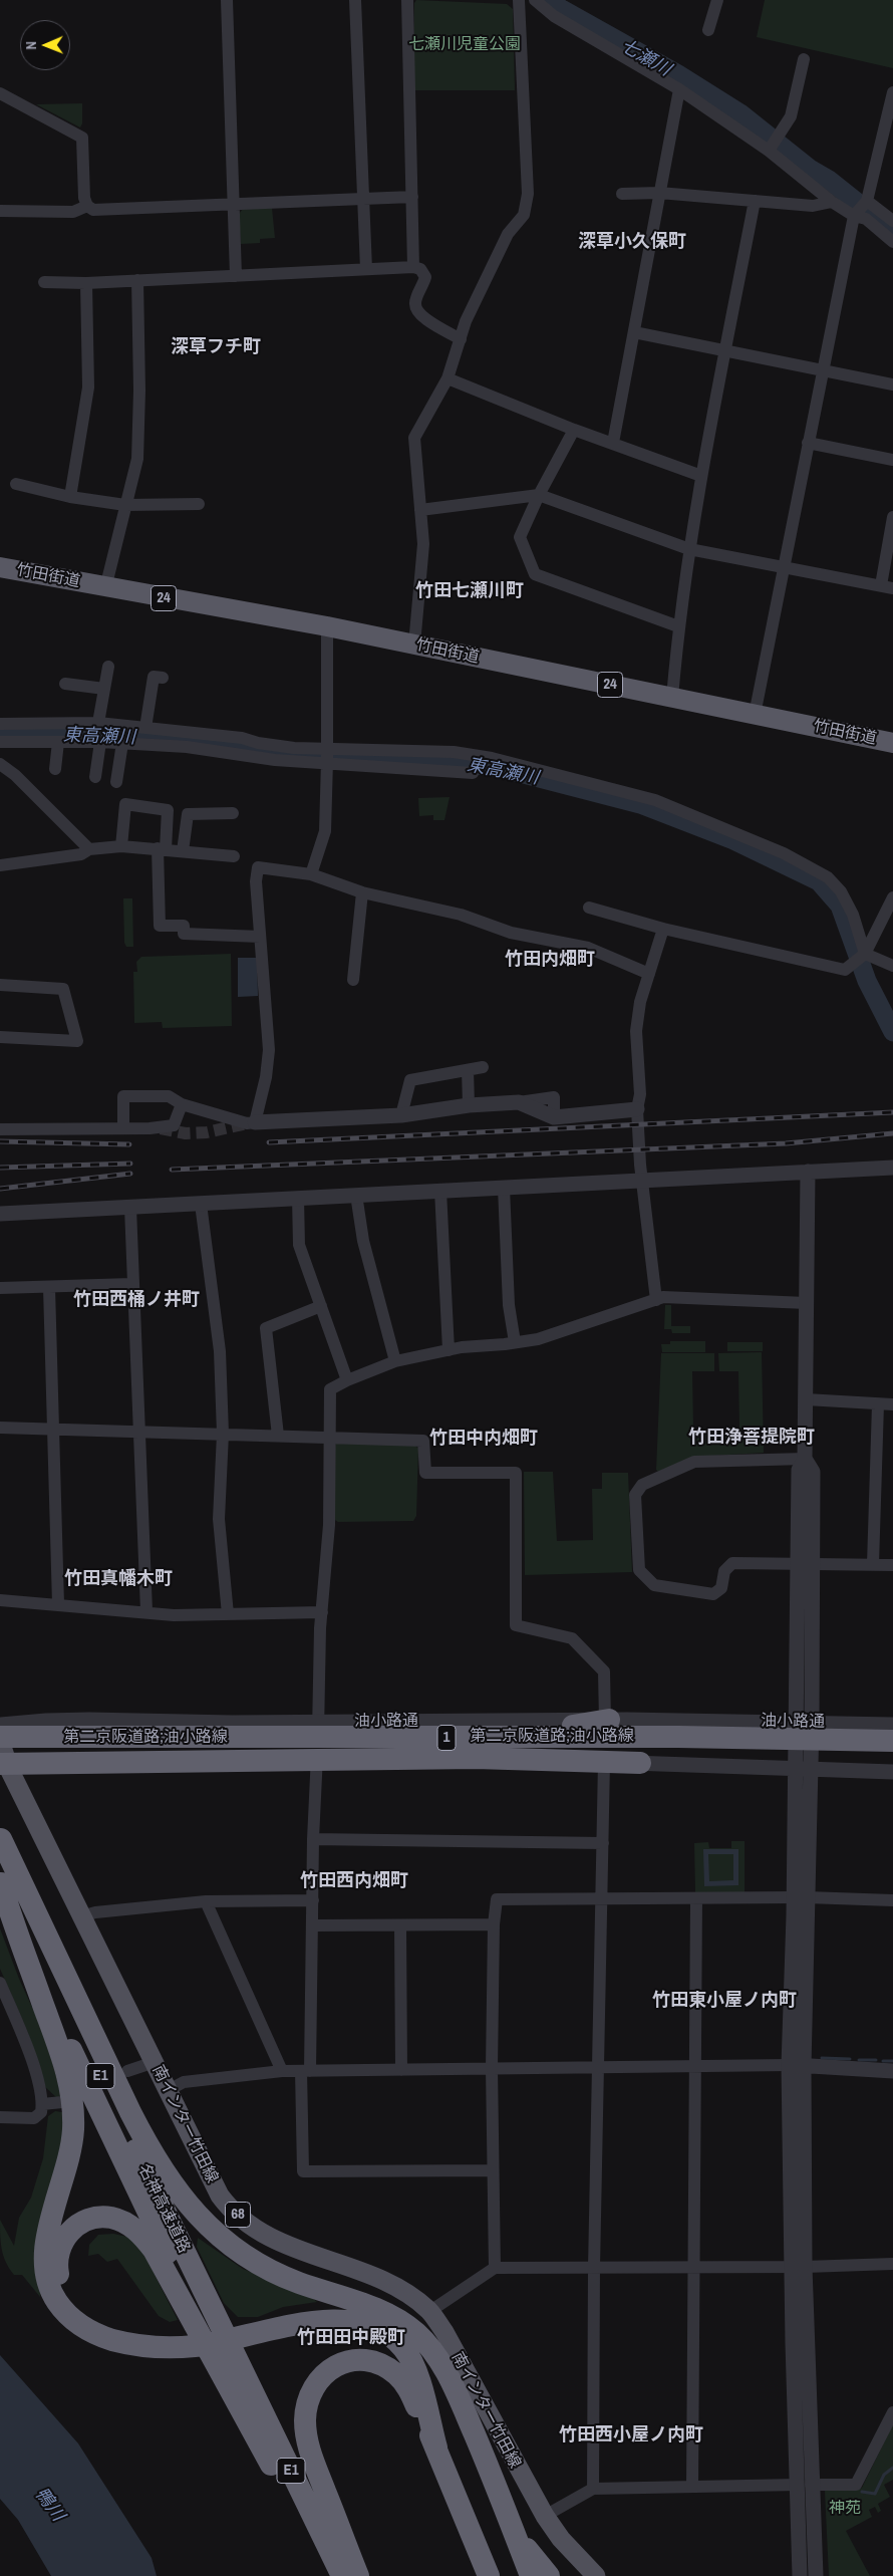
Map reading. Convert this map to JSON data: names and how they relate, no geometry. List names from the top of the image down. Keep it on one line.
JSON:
{"streets":{"highway":["竹田街道","24","第二京阪道路;油小路線","1","E1","名神高速道路"],"main road":["南インター竹田線","68"],"street":["油小路通"]},"crossings":[["第二京阪道路;油小路線","南インター竹田線"],["E1","名神高速道路"]],"districts":["深草小久保町","深草フチ町","竹田七瀬川町","竹田内畑町","竹田西桶ノ井町","竹田浄菩提院町","竹田中内畑町","竹田真幡木町","竹田西内畑町","竹田東小屋ノ内町","竹田田中殿町","竹田西小屋ノ内町"],"water":["七瀬川","東高瀬川","鴨川"],"parks":["七瀬川児童公園","神苑"],"north":"left"}
